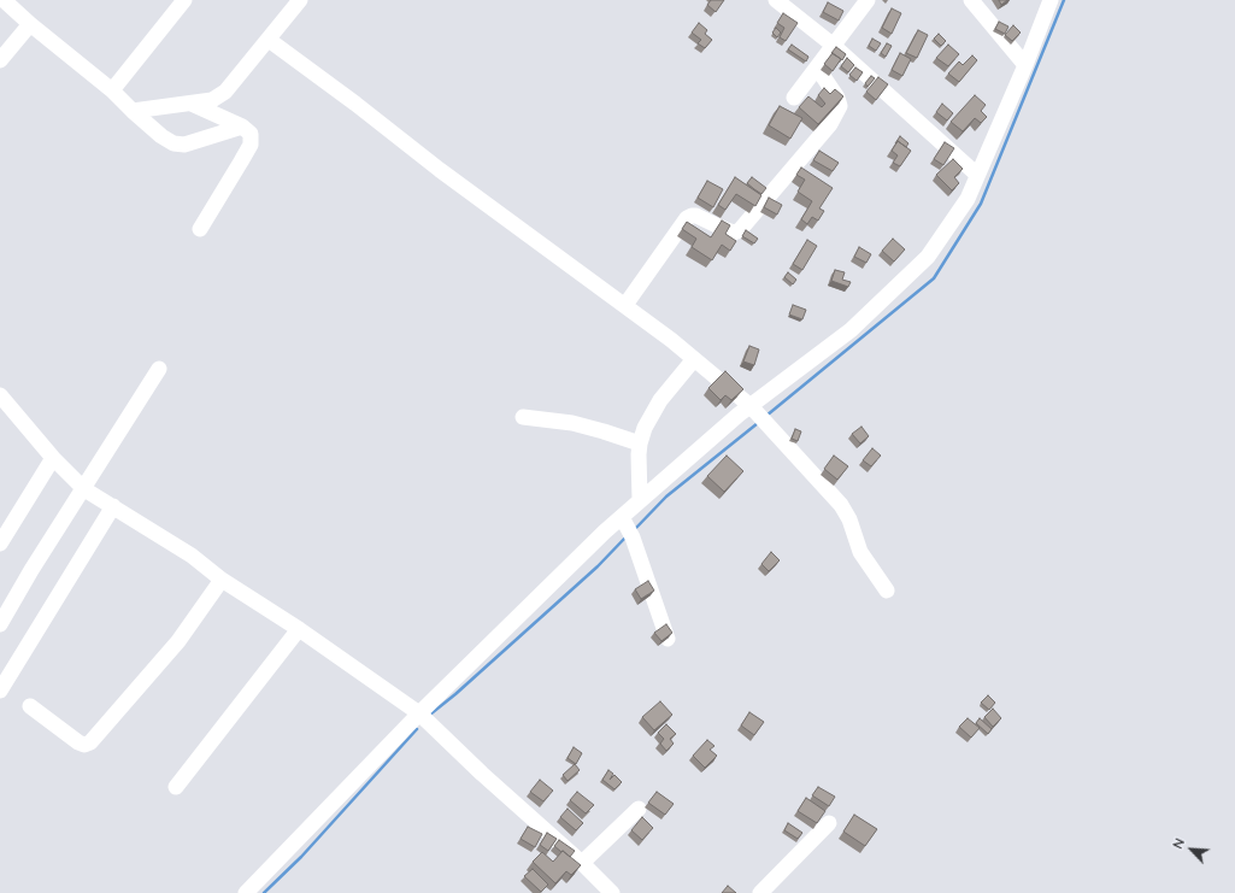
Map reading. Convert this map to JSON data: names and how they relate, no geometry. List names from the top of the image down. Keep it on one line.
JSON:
{"north":"top left"}
